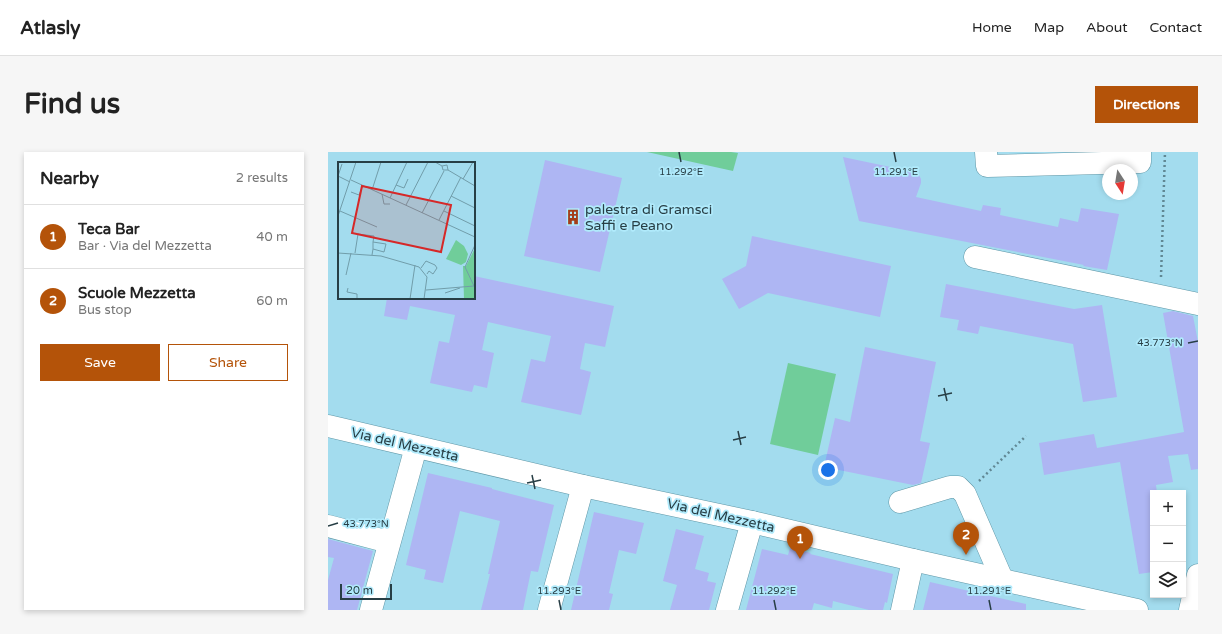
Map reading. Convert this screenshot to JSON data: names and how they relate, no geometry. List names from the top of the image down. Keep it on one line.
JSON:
{"streets":{"street":["Via del Mezzetta"]},"places":{"building":["palestra di Gramsci Saffi e Peano"]},"scale_bar":"20 m","north":"bottom","page":{"header":"Atlasly","nav":["Home","Map","About","Contact"],"buttons":["Directions",["Save","Share"]],"title":"Find us","heading":["Nearby","2 results"],"list":[{"mark":"1","name":"Teca Bar","note":"Bar · Via del Mezzetta","value":"40 m"},{"mark":"2","name":"Scuole Mezzetta","note":"Bus stop","value":"60 m"}],"map_buttons":["+","−"],"pins":["2","1"],"scale":"20 m"},"coordinates":["11.292°E","11.291°E","43.773°N","11.293°E"]}
